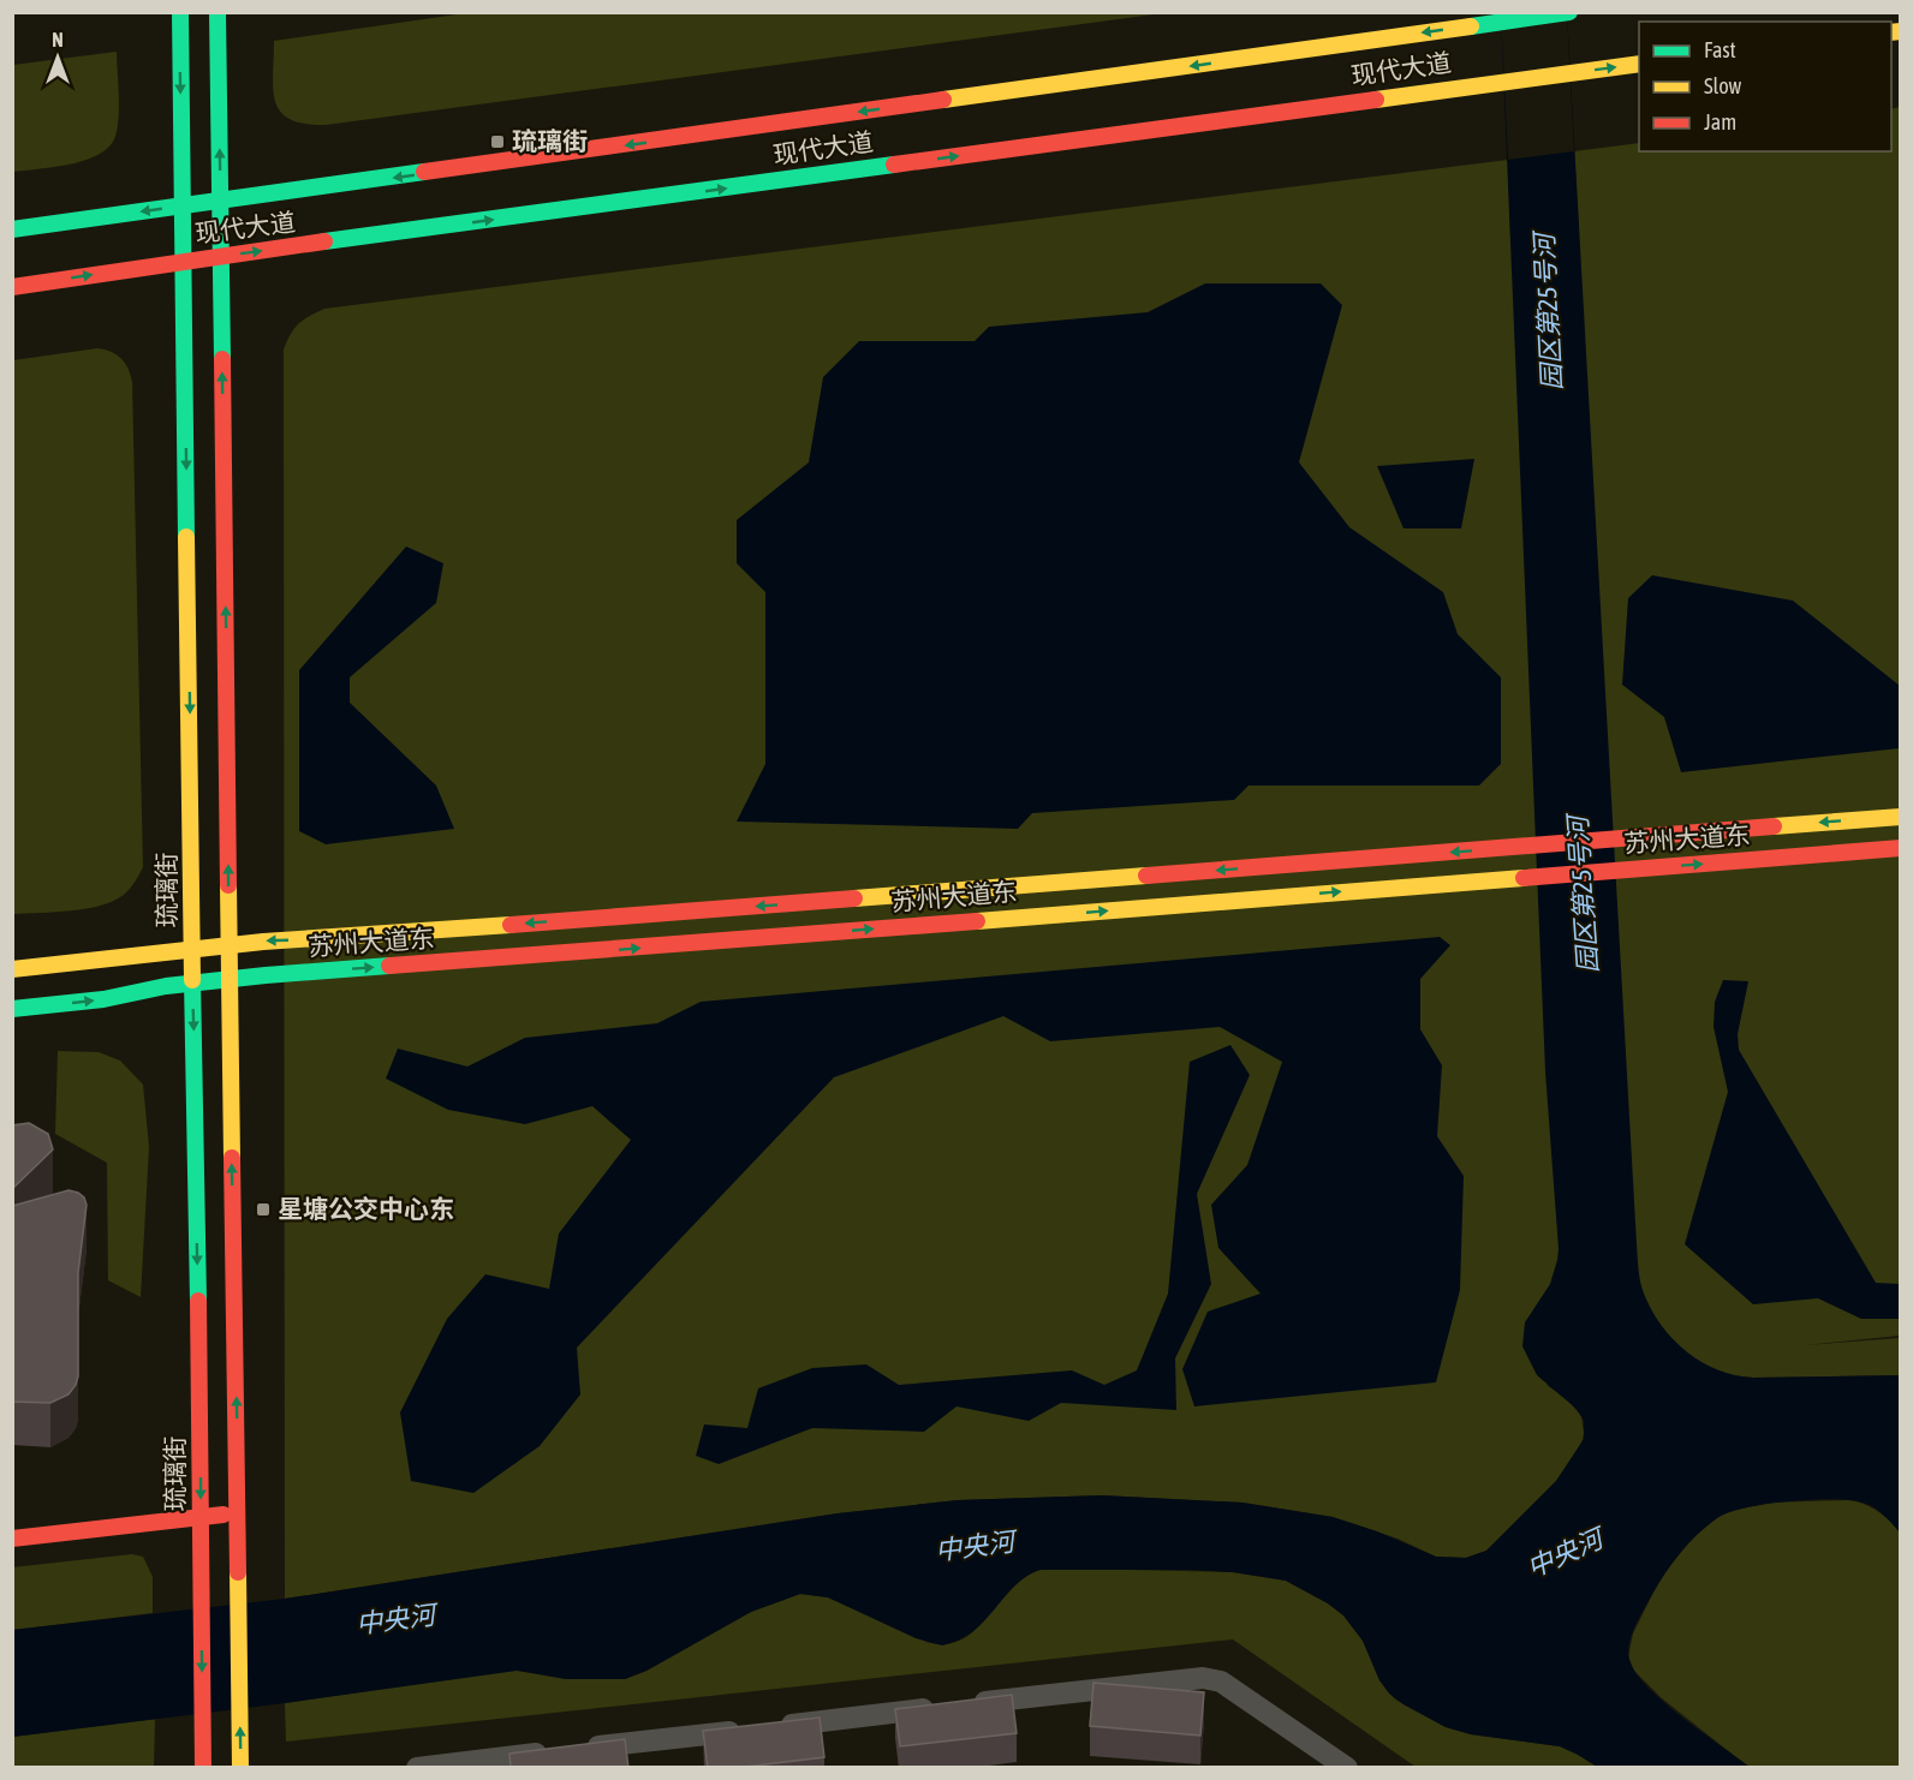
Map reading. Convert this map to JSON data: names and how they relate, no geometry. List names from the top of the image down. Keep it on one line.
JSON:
{"streets":{"main road":["现代大道","苏州大道东","琉璃街"]},"crossings":[["现代大道","琉璃街"],["苏州大道东","琉璃街"]],"water":["园区第25号河","中央河"],"places":{"transit":["琉璃街","星塘公交中心东"]},"legend":["Fast","Slow","Jam"],"north":"top"}
